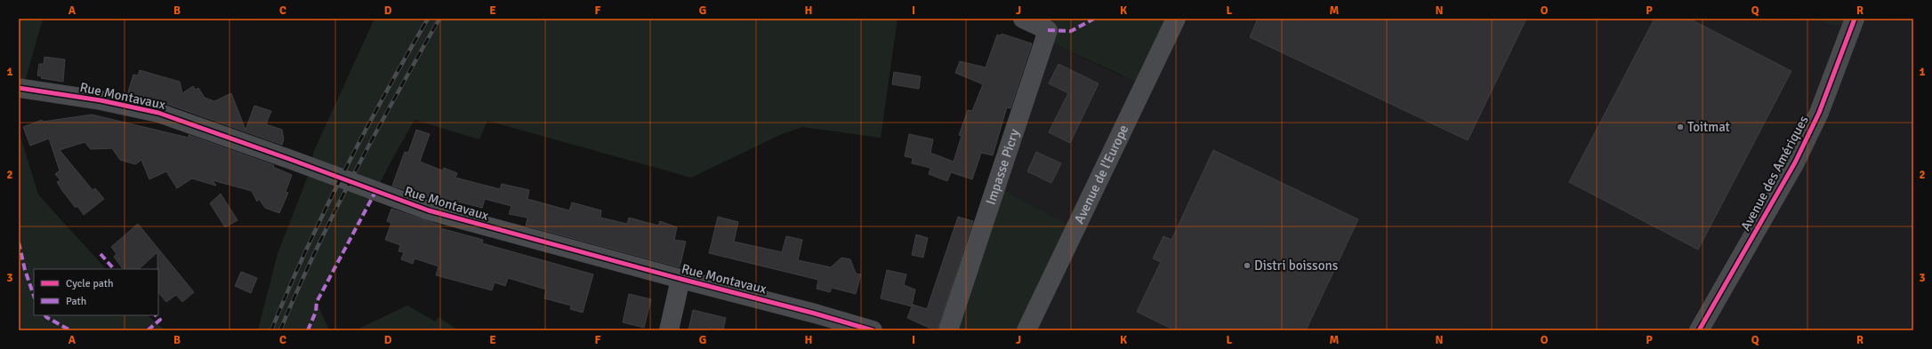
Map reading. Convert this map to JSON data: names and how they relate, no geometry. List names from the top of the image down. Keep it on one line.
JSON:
{"streets":{"street":["Rue Montavaux","Impasse Picry","Avenue des Amériques","Avenue de l'Europe"]},"places":["Toitmat","Distri boissons"],"legend":["Cycle path","Path"],"grid":{"columns":["A","B","C","D","E","F","G","H","I","J","K","L","M","N","O","P","Q","R"],"rows":["1","2","3"]}}
